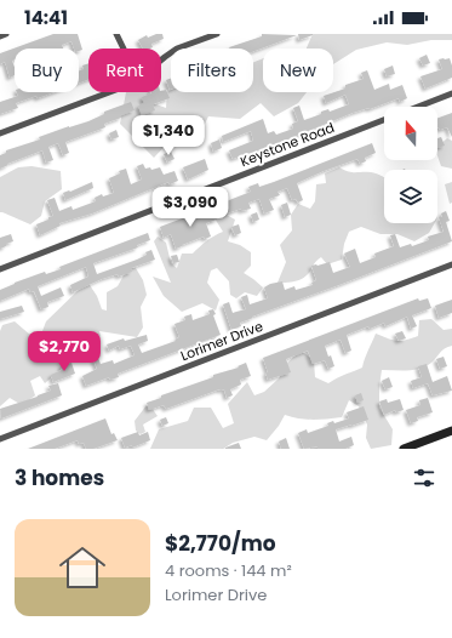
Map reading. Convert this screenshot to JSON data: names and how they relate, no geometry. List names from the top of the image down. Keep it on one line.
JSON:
{"streets":{"street":["Keystone Road","Lorimer Drive"]},"north":"top","page":{"status":"14:41","chip":["Buy","Rent","Filters","New"],"price":["$1,340","$3,090","$2,770"],"heading":"3 homes","list":[{"name":"$2,770/mo","note":"4 rooms · 144 m² · Lorimer Drive"}]}}
